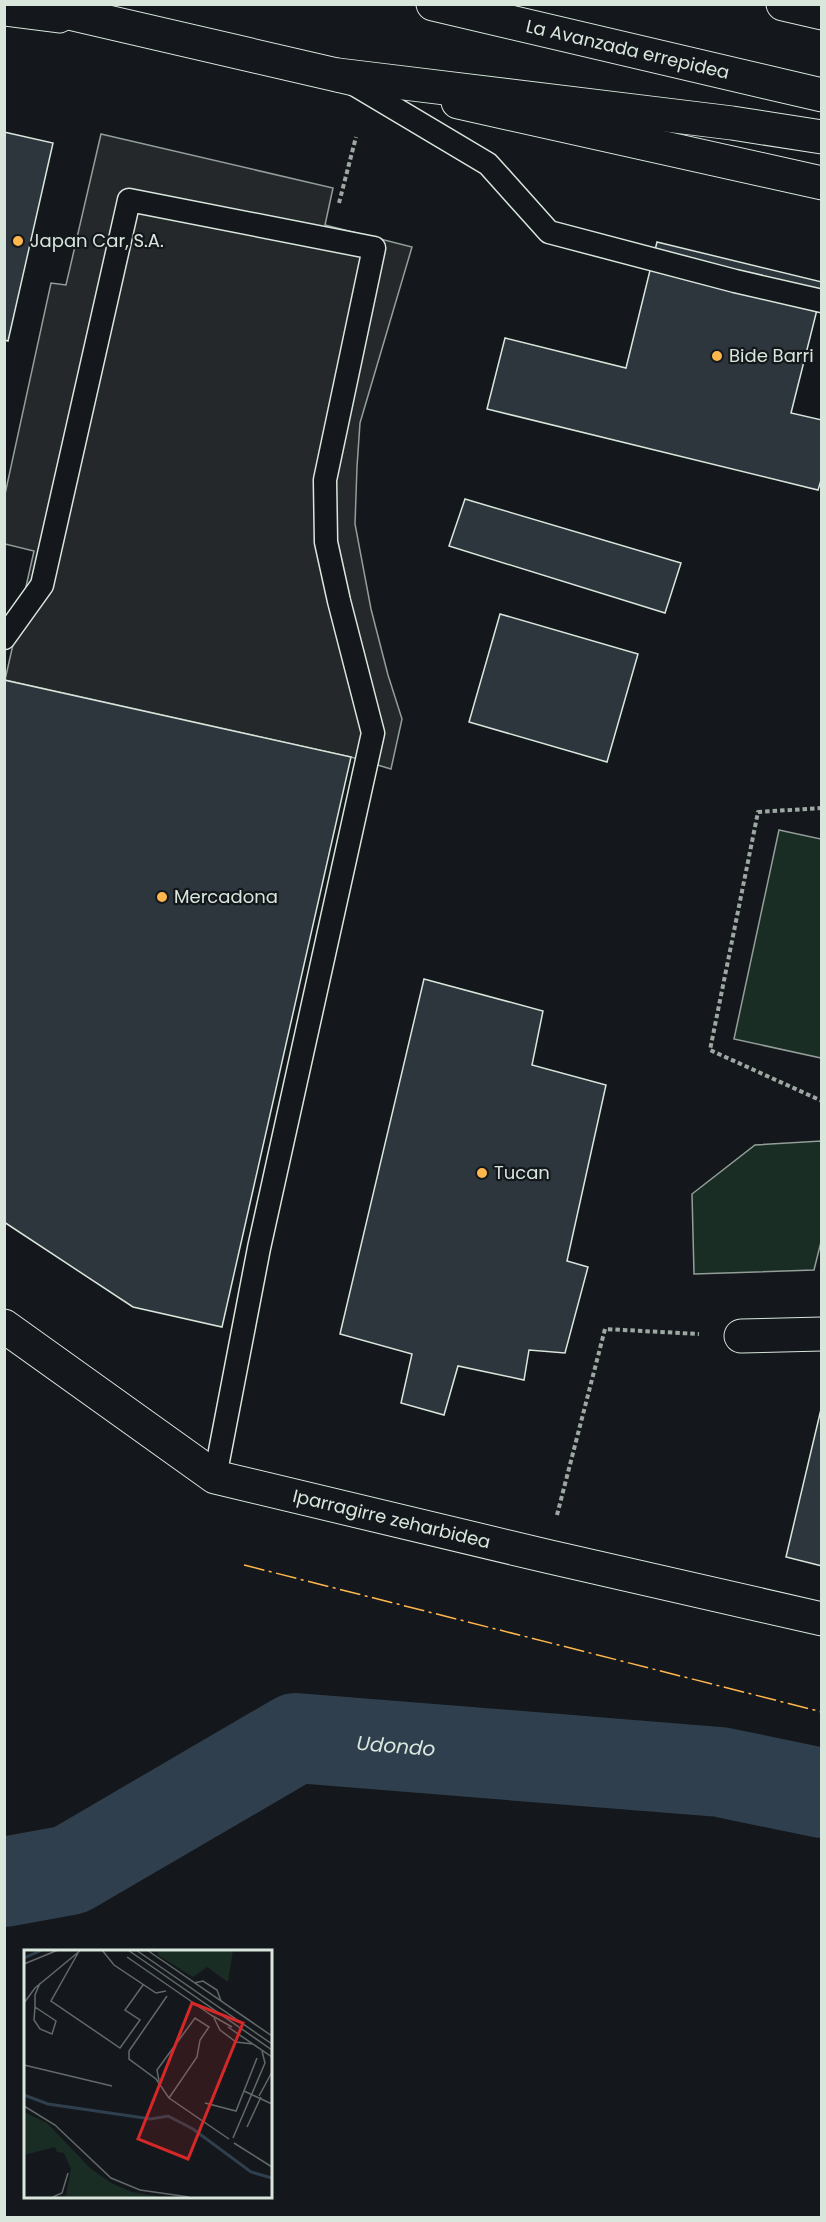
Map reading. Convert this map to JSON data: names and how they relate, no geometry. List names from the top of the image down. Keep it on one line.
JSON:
{"streets":{"main road":["La Avanzada errepidea","Iparragirre zeharbidea"]},"water":["Udondo"],"places":["Japan Car, S.A.","Bide Barri","Mercadona","Tucan"]}
